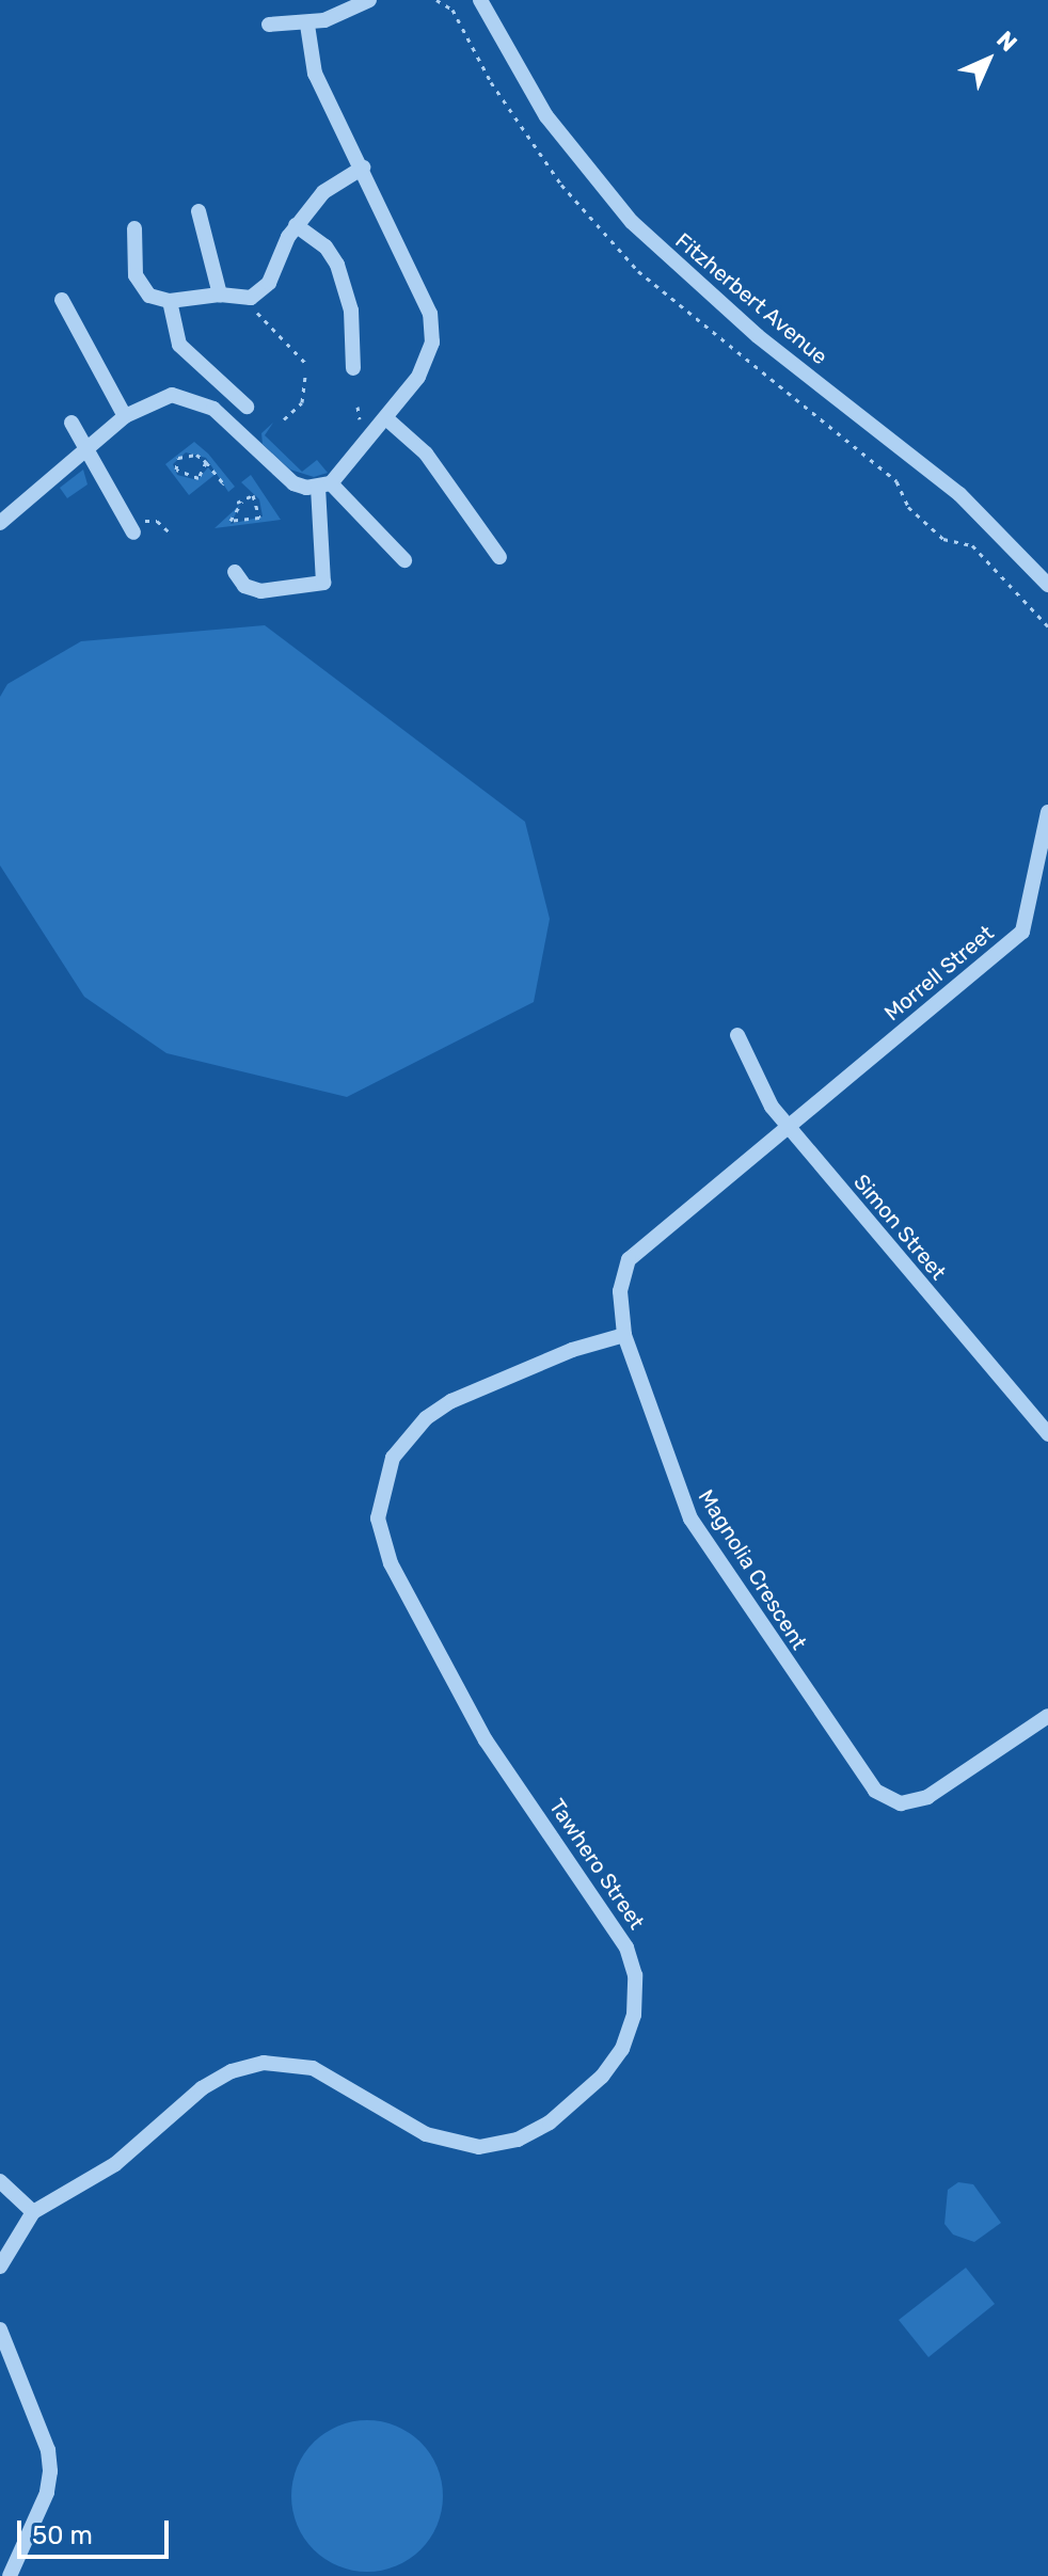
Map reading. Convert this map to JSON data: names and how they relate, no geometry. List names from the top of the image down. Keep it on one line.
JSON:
{"streets":{"street":["Fitzherbert Avenue","Morrell Street","Simon Street","Magnolia Crescent","Tawhero Street"]},"crossings":[["Morrell Street","Simon Street"],["Morrell Street","Magnolia Crescent"],["Simon Street","Magnolia Crescent"],["Magnolia Crescent","Tawhero Street"]],"scale_bar":"50 m","north":"top right"}
